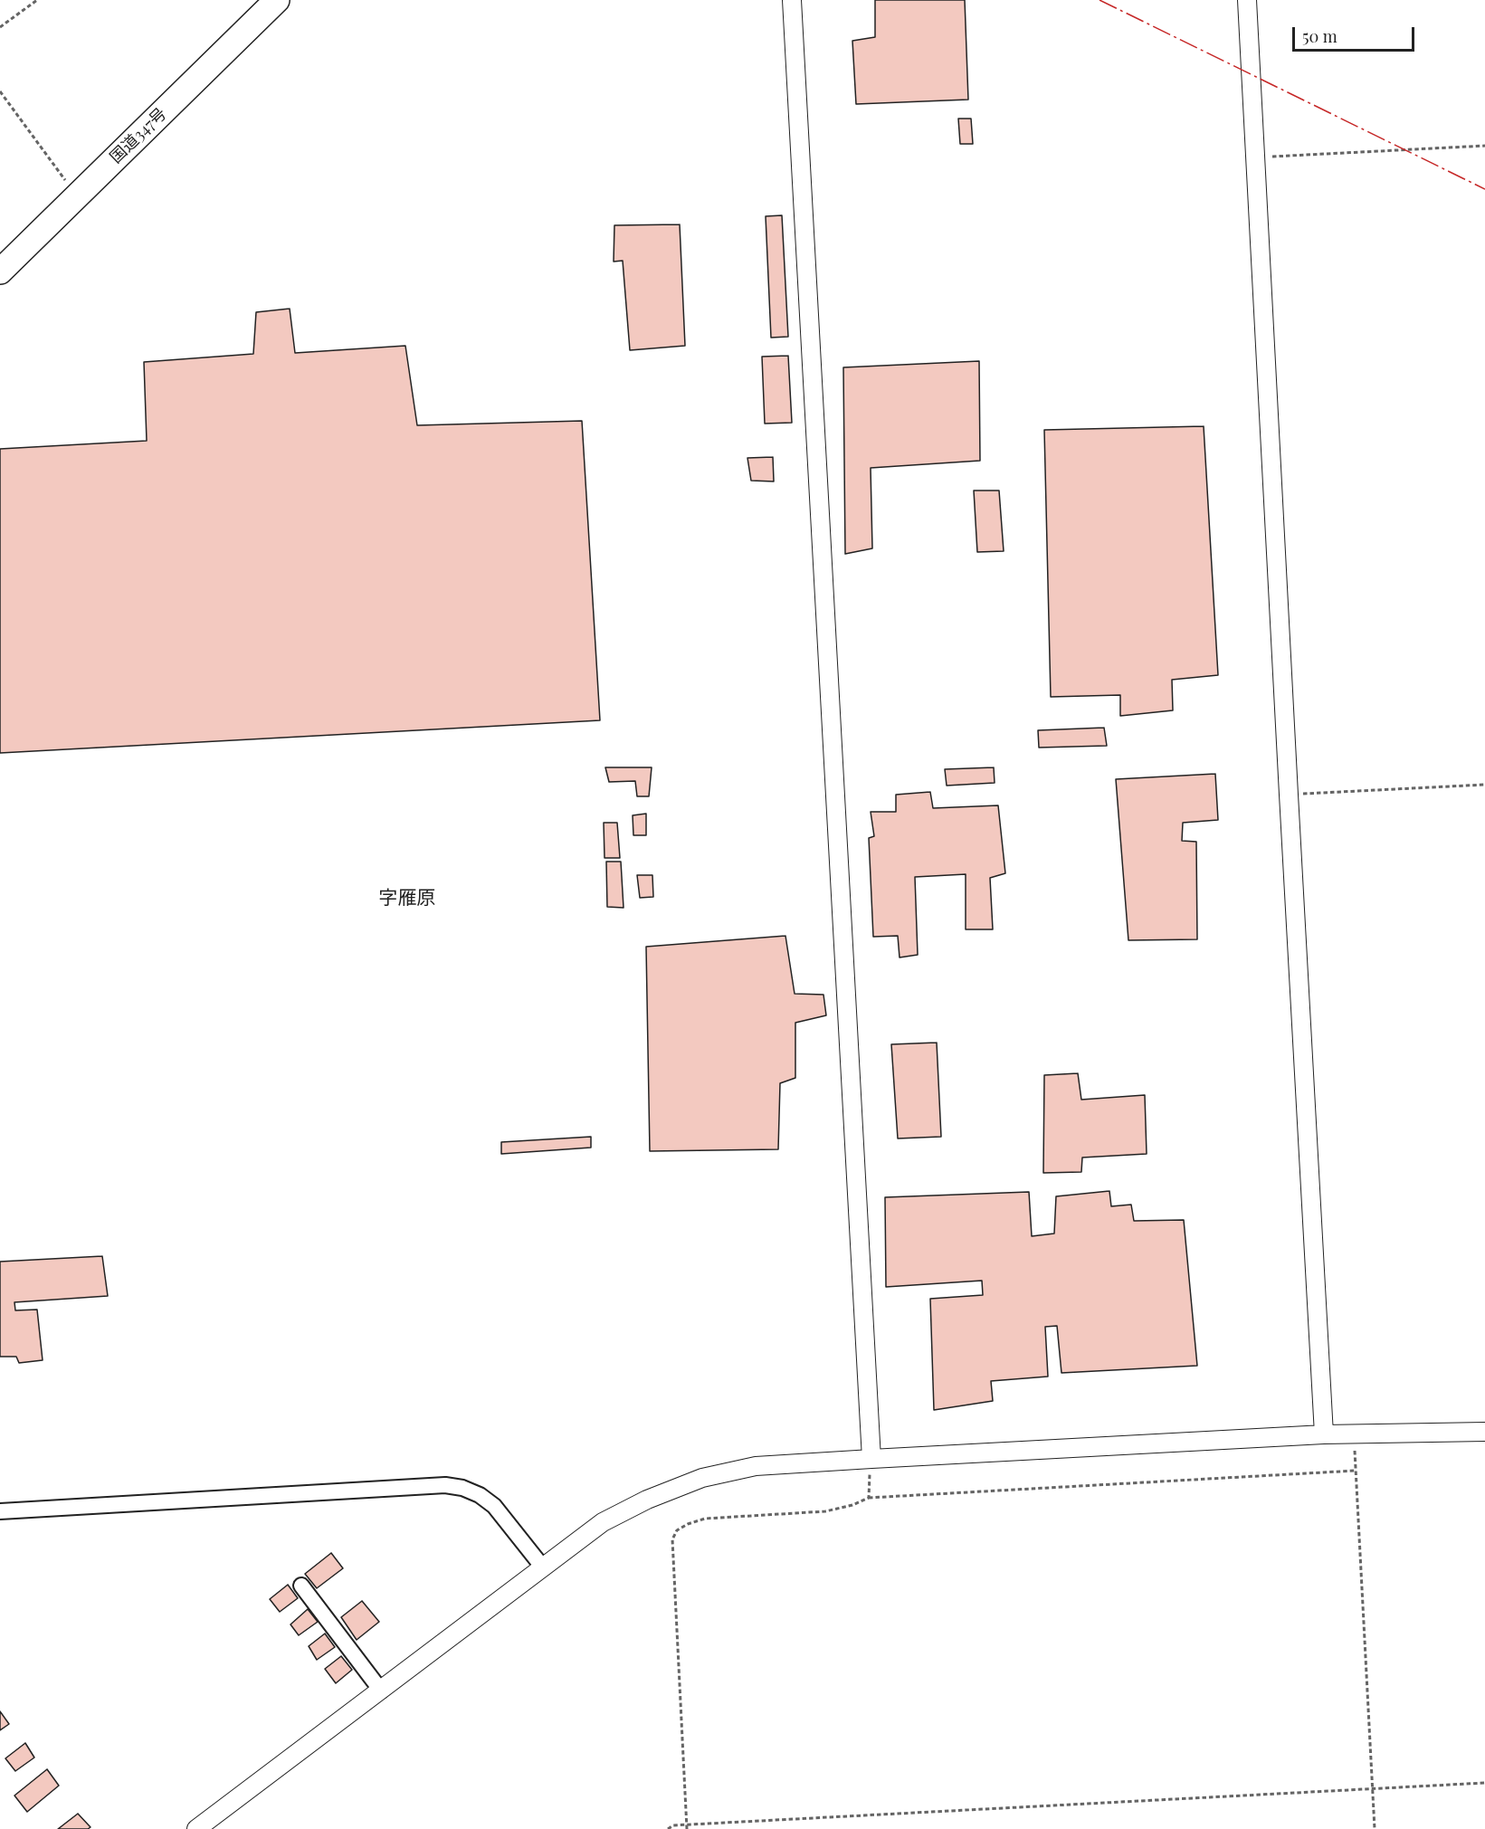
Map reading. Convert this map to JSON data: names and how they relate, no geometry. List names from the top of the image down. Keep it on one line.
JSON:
{"streets":{"highway":["国道347号"]},"districts":["字雁原"],"scale_bar":"50 m"}
